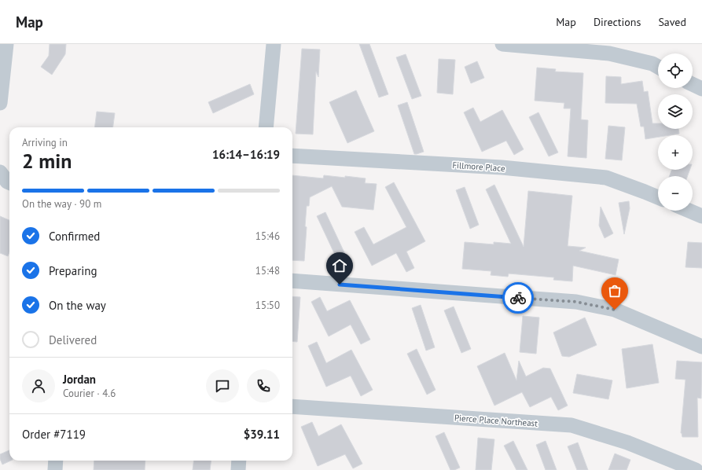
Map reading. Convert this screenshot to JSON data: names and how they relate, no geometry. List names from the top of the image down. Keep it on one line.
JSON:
{"streets":{"street":["Fillmore Place","Pierce Place Northeast"]},"page":{"header":"Map","nav":["Map","Directions","Saved"],"map_buttons":["+","−"],"heading":["2 min","Arriving in","16:14–16:19"],"panel":["Jordan","Courier · 4.6","Order #7119","$39.11"],"bar":"On the way · 90 m","list":[["Confirmed","15:46"],["Preparing","15:48"],["On the way","15:50"],"Delivered"]}}
